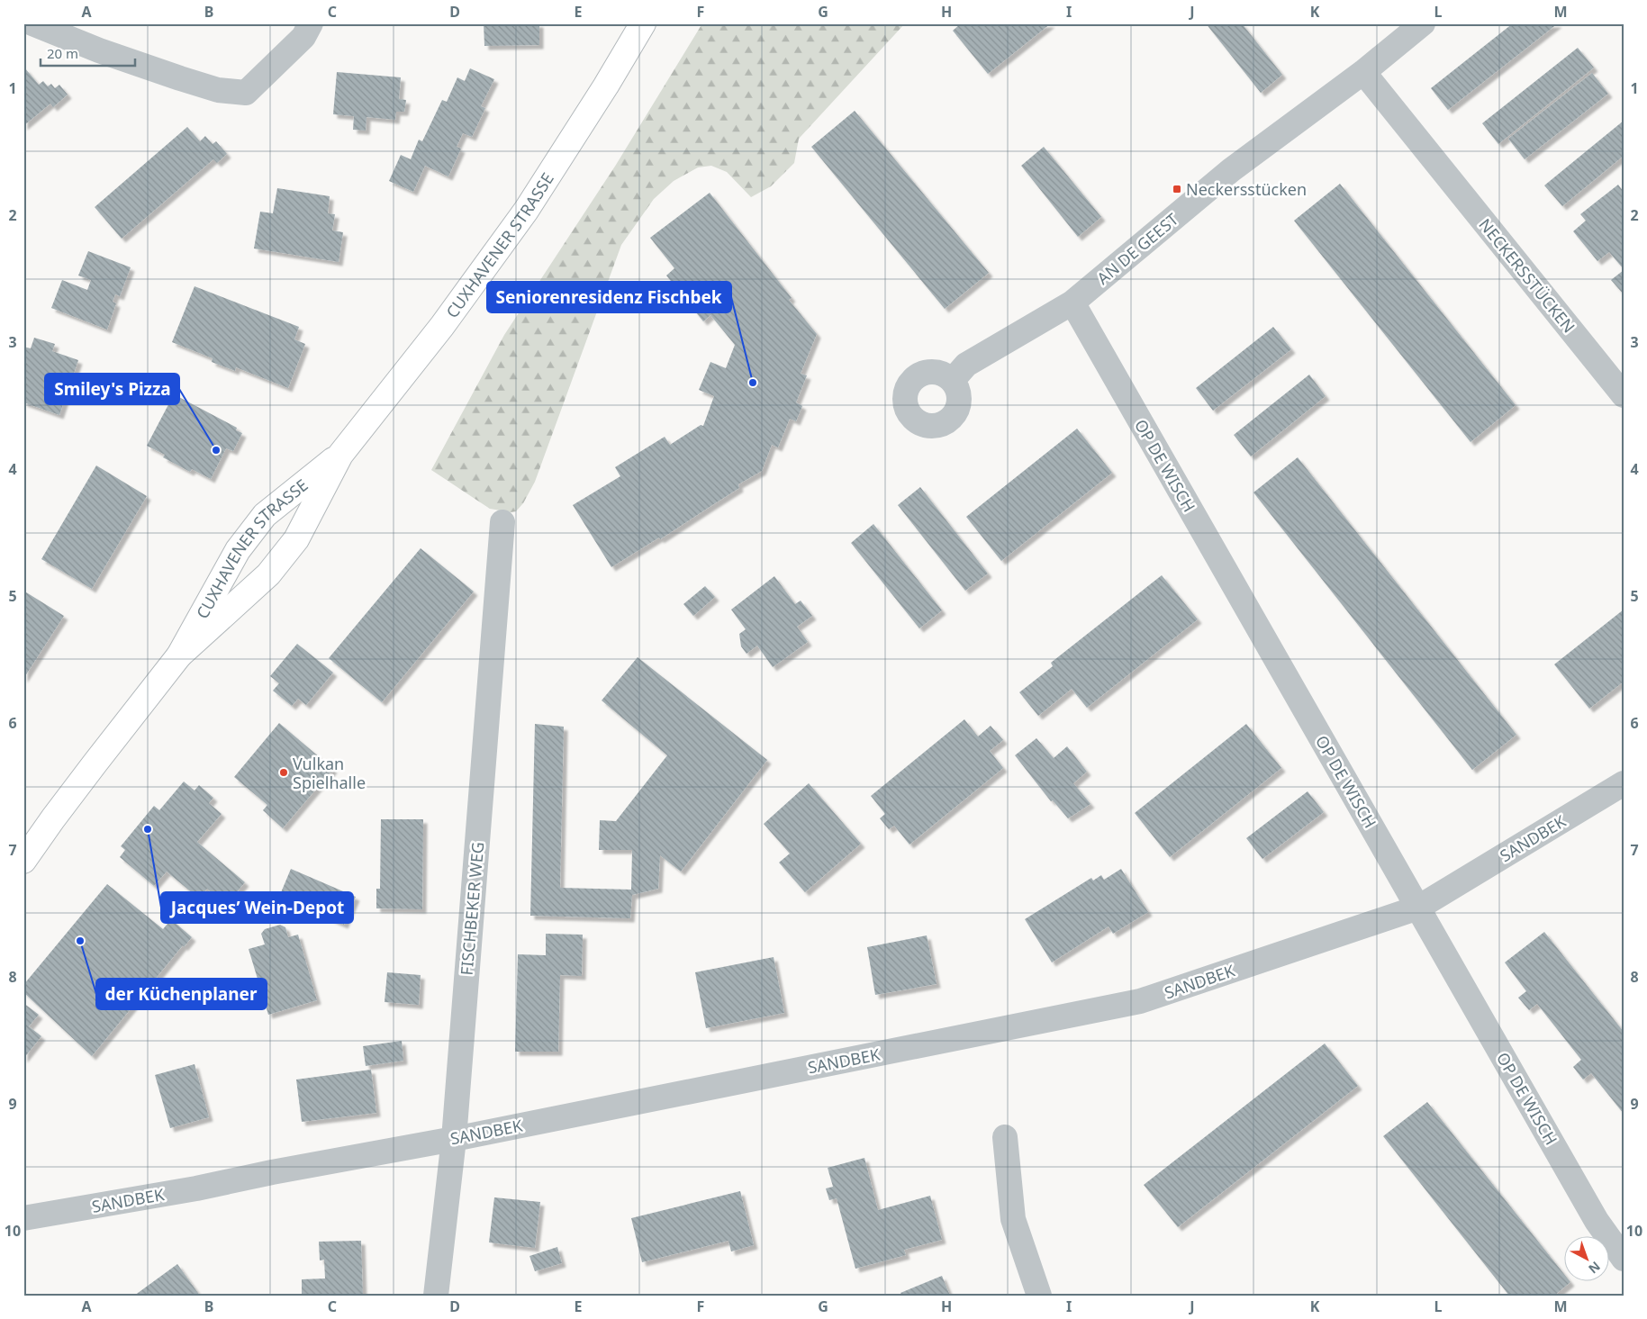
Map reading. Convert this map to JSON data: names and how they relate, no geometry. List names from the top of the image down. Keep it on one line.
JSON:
{"streets":{"main road":["CUXHAVENER STRASSE"],"street":["AN DE GEEST","NECKERSSTÜCKEN","OP DE WISCH","SANDBEK","FISCHBEKER WEG"]},"crossings":[["AN DE GEEST","NECKERSSTÜCKEN"],["AN DE GEEST","OP DE WISCH"],["OP DE WISCH","SANDBEK"],["SANDBEK","FISCHBEKER WEG"]],"places":{"transit":["Neckersstücken"],"other":["Seniorenresidenz Fischbek","Smiley's Pizza","Vulkan Spielhalle","Jacques’ Wein-Depot","der Küchenplaner"]},"scale_bar":"20 m","north":"bottom right","grid":{"columns":["A","B","C","D","E","F","G","H","I","J","K","L","M"],"rows":["1","2","3","4","5","6","7","8","9","10"]}}
